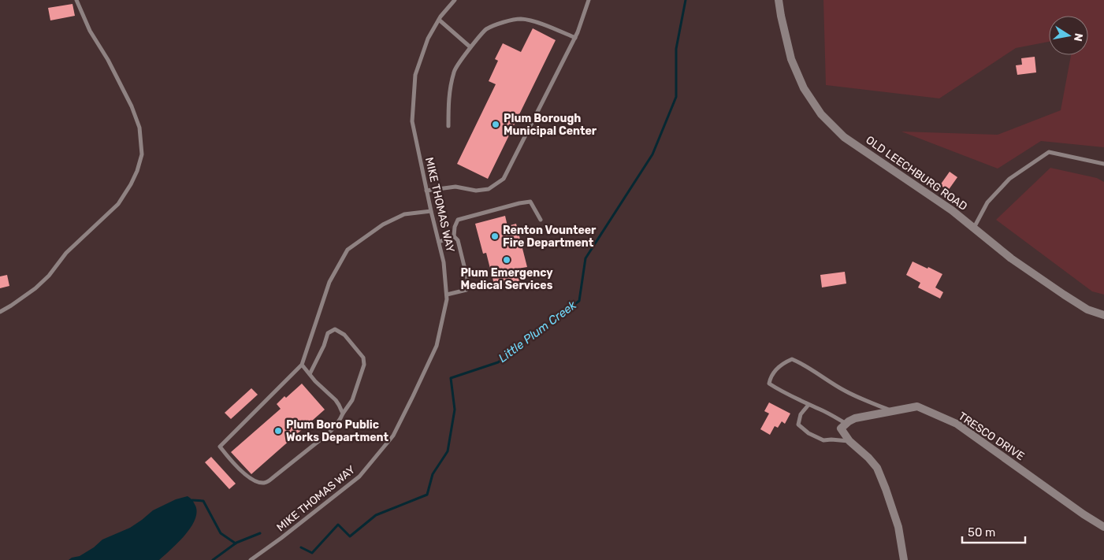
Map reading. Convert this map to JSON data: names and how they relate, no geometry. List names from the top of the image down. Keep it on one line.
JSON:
{"streets":{"street":["OLD LEECHBURG ROAD","TRESCO DRIVE"],"lane":["MIKE THOMAS WAY"]},"water":["Little Plum Creek"],"places":["Plum Borough Municipal Center","Renton Vounteer Fire Department","Plum Emergency Medical Services","Plum Boro Public Works Department"],"scale_bar":"50 m","north":"right"}
